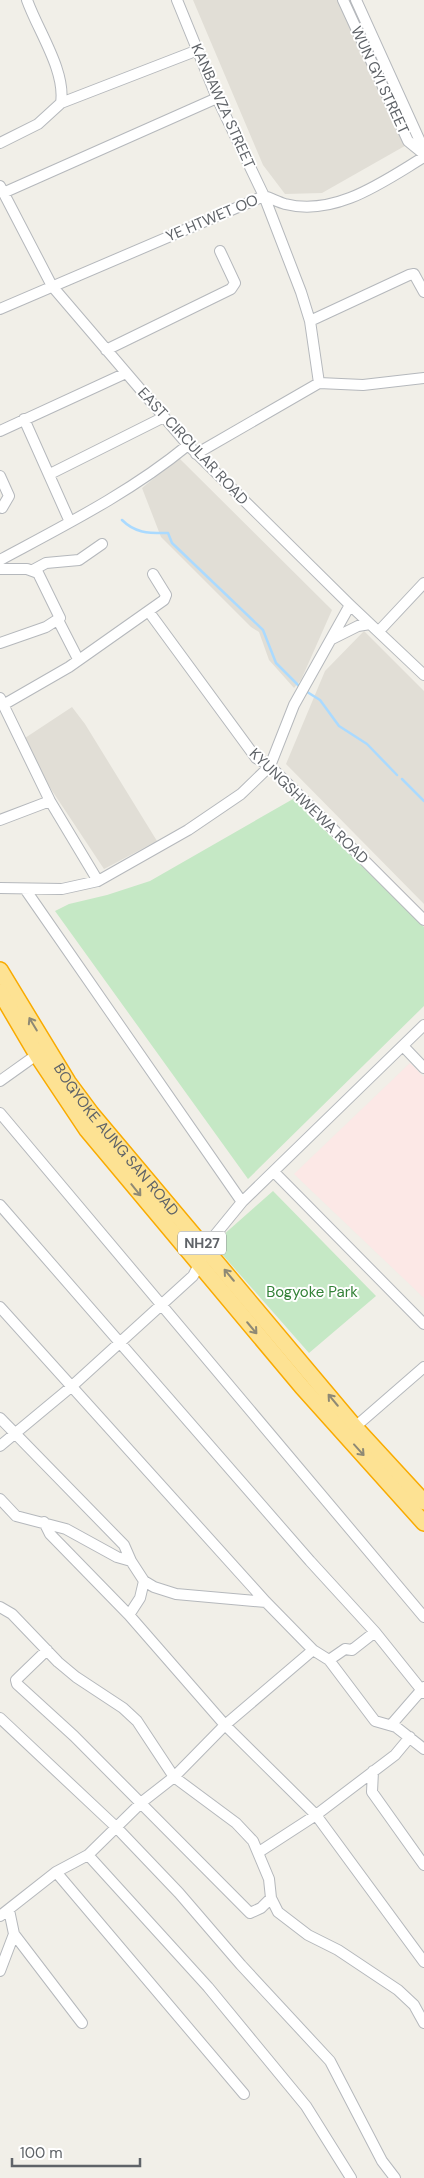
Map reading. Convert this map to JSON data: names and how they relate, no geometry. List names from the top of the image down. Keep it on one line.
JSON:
{"streets":{"highway":["BOGYOKE AUNG SAN ROAD","NH27"],"street":["WUN GYI STREET","KANBAWZA STREET","YE HTWET OO","EAST CIRCULAR ROAD","KYUNGSHWEWA ROAD"]},"crossings":[["WUN GYI STREET","YE HTWET OO"],["KANBAWZA STREET","YE HTWET OO"],["YE HTWET OO","EAST CIRCULAR ROAD"]],"parks":["Bogyoke Park"],"scale_bar":"100 m"}
